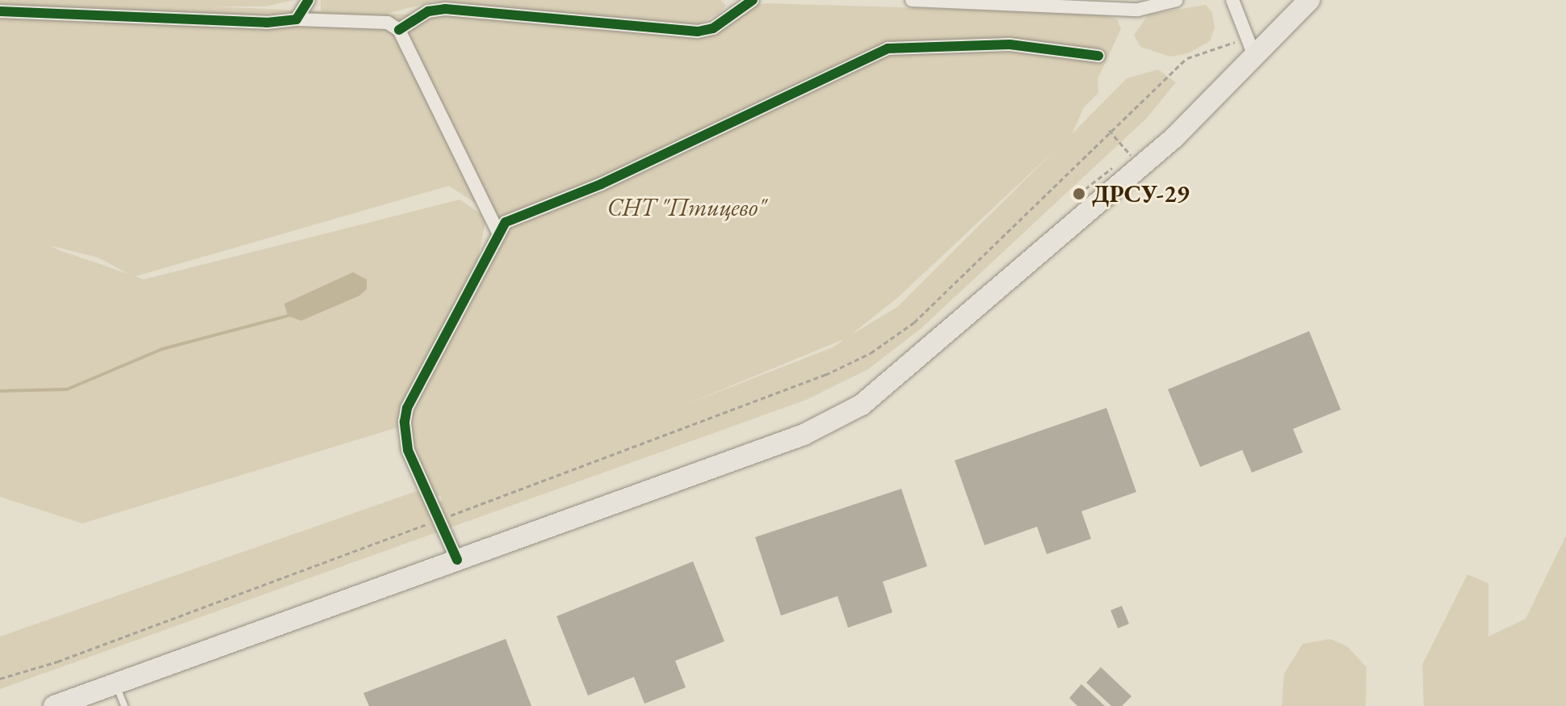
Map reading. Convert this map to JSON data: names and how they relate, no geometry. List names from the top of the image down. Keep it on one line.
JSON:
{"parks":["СНТ \"Птицево\""],"places":["ДРСУ-29"]}
